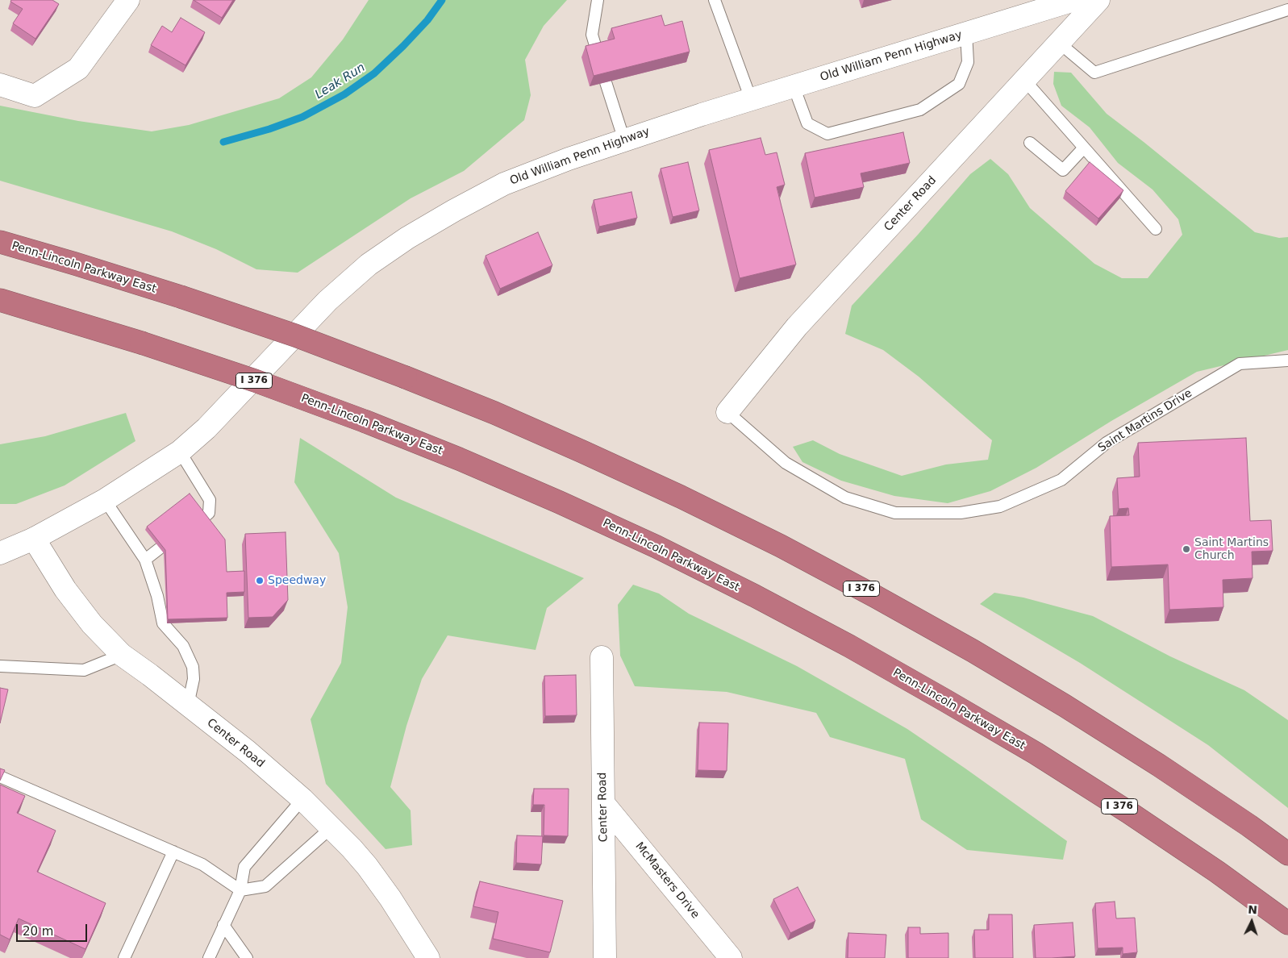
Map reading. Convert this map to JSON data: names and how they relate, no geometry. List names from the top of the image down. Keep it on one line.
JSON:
{"streets":{"highway":["Penn-Lincoln Parkway East","I 376"],"street":["Old William Penn Highway","Center Road","McMasters Drive"],"lane":["Saint Martins Drive"]},"crossings":[["Old William Penn Highway","Center Road"],["Center Road","Saint Martins Drive"],["Center Road","McMasters Drive"]],"water":["Leak Run"],"places":["Saint Martins Church","Speedway"],"scale_bar":"20 m","north":"top"}
